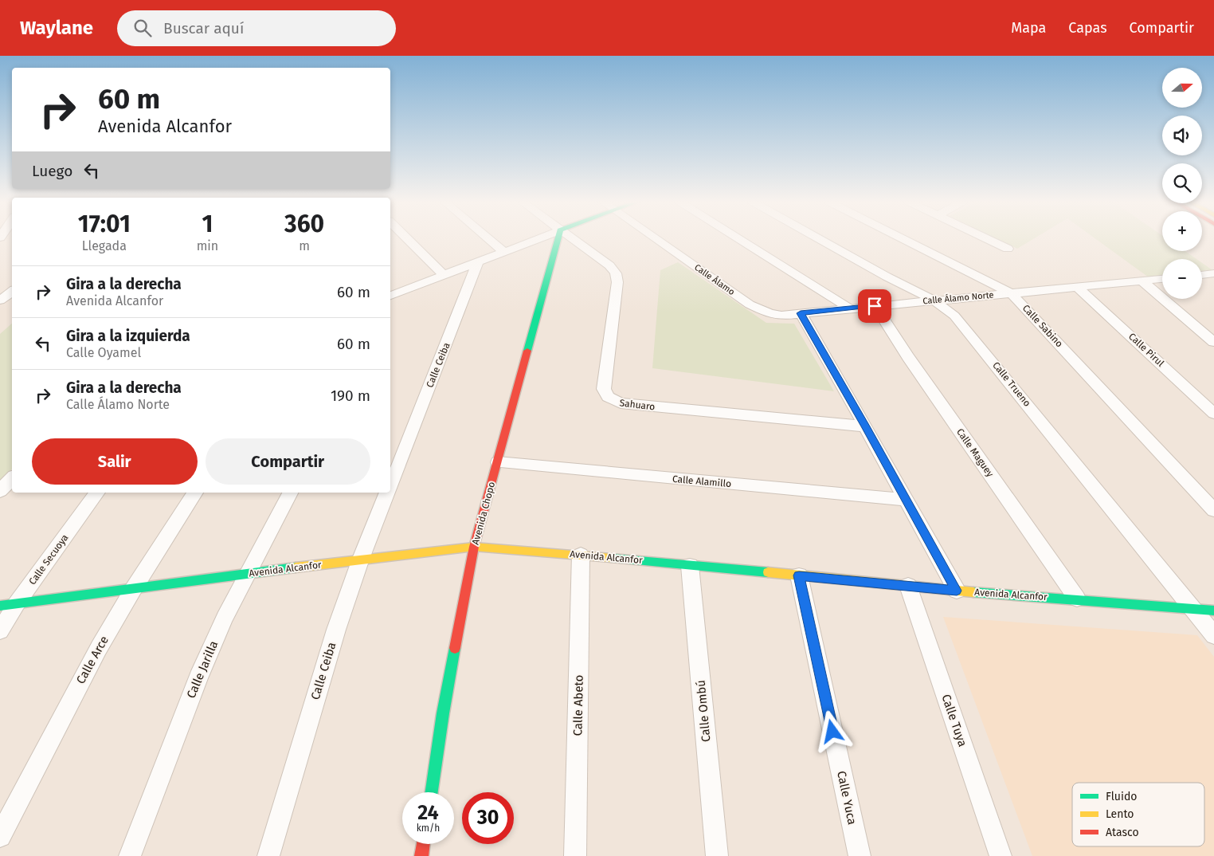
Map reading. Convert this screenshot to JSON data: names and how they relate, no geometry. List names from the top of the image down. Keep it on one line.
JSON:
{"streets":{"street":["Calle Álamo","Calle Álamo Norte","Calle Sabino","Calle Pirul","Calle Ceiba","Calle Trueno","Sahuaro","Calle Maguey","Calle Alamillo","Avenida Chopo","Avenida Alcanfor","Calle Secuoya","Calle Arce","Calle Jarilla","Calle Abeto","Calle Ombú","Calle Tuya","Calle Yuca"]},"crossings":[["Calle Álamo","Calle Álamo Norte"],["Calle Álamo Norte","Calle Sabino"],["Calle Álamo Norte","Calle Pirul"],["Calle Álamo Norte","Calle Trueno"],["Calle Álamo Norte","Calle Maguey"],["Calle Ceiba","Avenida Alcanfor"],["Calle Trueno","Avenida Alcanfor"],["Calle Maguey","Avenida Alcanfor"],["Calle Alamillo","Avenida Chopo"],["Avenida Chopo","Avenida Alcanfor"],["Avenida Alcanfor","Calle Secuoya"],["Avenida Alcanfor","Calle Arce"],["Avenida Alcanfor","Calle Jarilla"],["Avenida Alcanfor","Calle Abeto"],["Avenida Alcanfor","Calle Ombú"],["Avenida Alcanfor","Calle Tuya"],["Avenida Alcanfor","Calle Yuca"]],"legend":["Fluido","Lento","Atasco"],"north":"right","page":{"header":"Waylane","search":"Buscar aquí","nav":["Mapa","Capas","Compartir"],"map_buttons":["+","−"],"turn":["60 m","Avenida Alcanfor"],"then":"Luego","eta":["17:01","Llegada","1","min","360","m"],"list":[{"name":"Gira a la derecha","note":"Avenida Alcanfor","value":"60 m"},{"name":"Gira a la izquierda","note":"Calle Oyamel","value":"60 m"},{"name":"Gira a la derecha","note":"Calle Álamo Norte","value":"190 m"}],"buttons":["Salir","Compartir"],"speed":"24 km/h","limit":"30"}}
